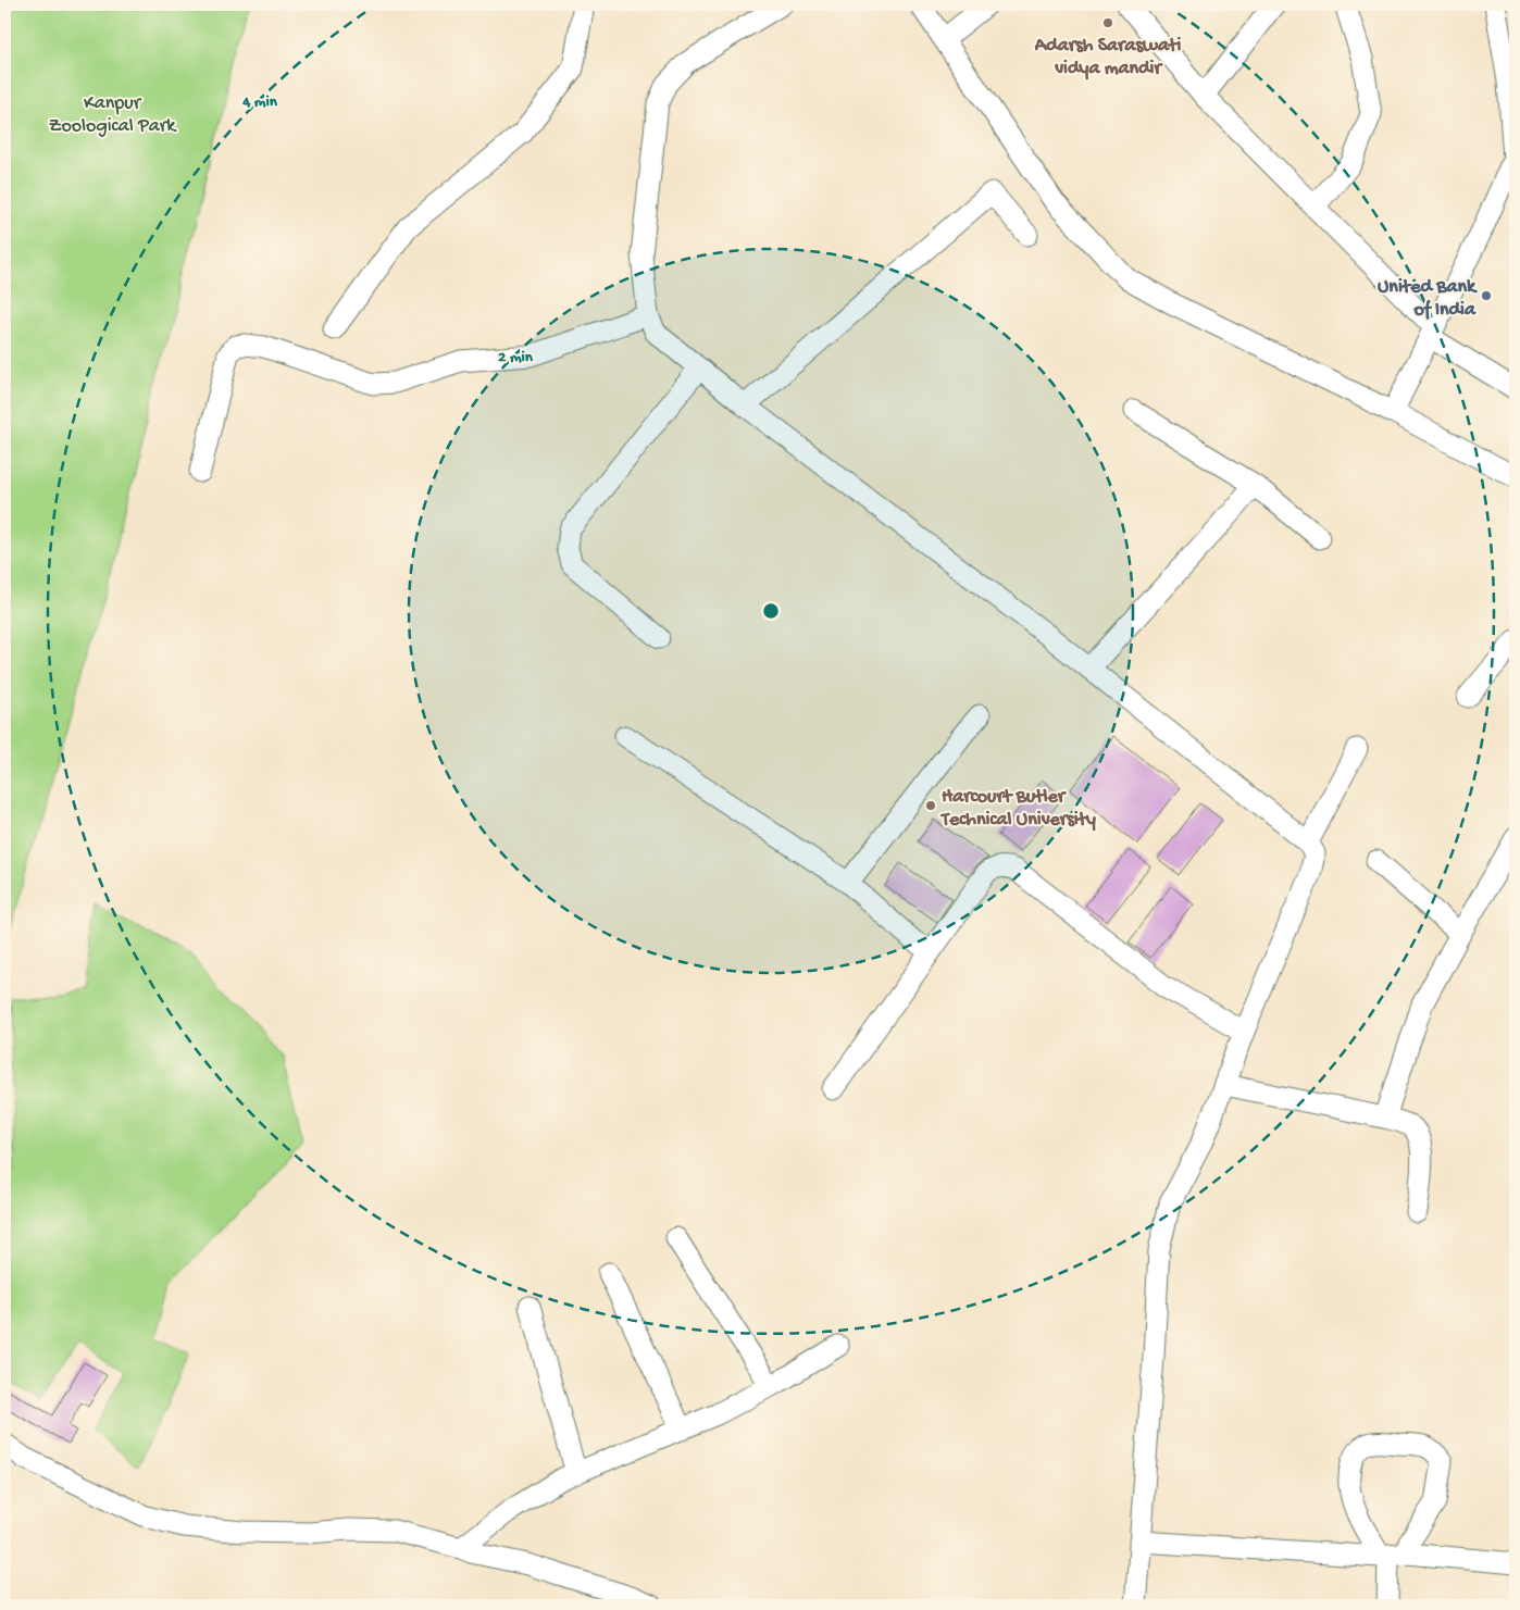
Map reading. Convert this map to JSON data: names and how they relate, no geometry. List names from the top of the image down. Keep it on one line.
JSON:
{"parks":["Kanpur Zoological Park"],"places":["Adarsh Saraswati vidya mandir","United Bank of India","Harcourt Butler Technical University"],"rings":["4 min","2 min"]}
